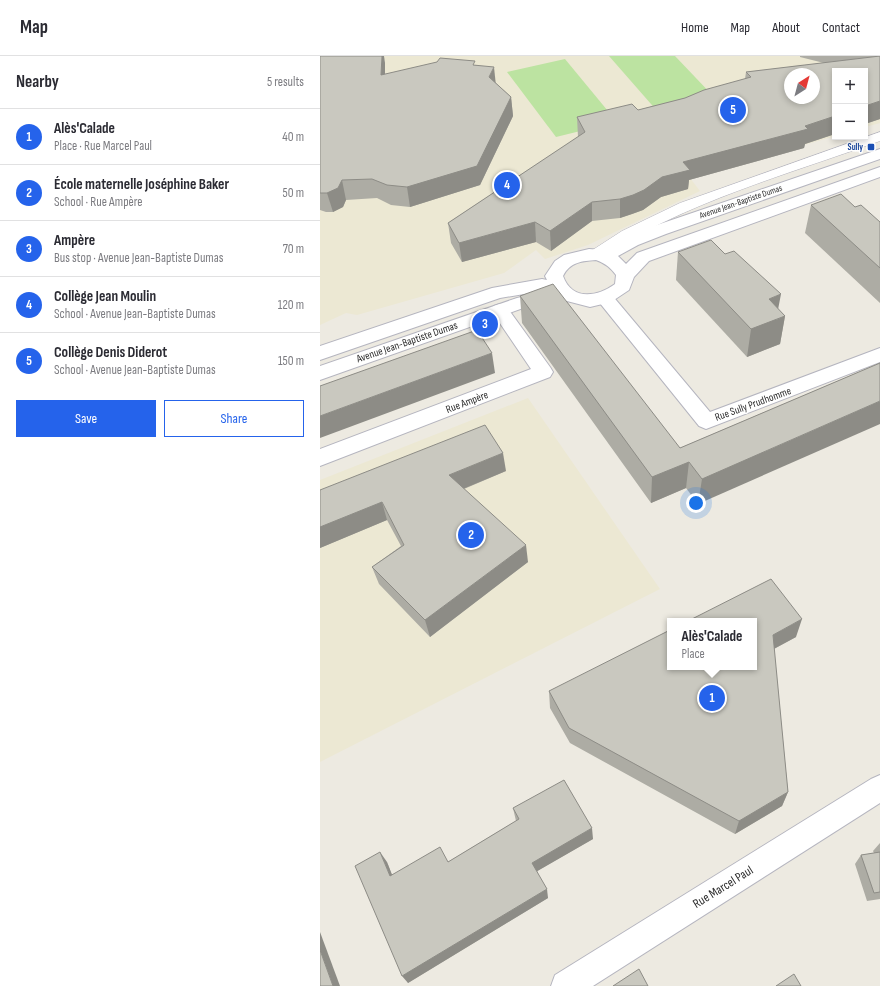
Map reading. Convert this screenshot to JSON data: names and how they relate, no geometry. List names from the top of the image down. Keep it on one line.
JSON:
{"streets":{"street":["Avenue Jean-Baptiste Dumas","Rue Ampère","Rue Sully Prudhomme","Rue Marcel Paul"]},"crossings":[["Avenue Jean-Baptiste Dumas","Rue Ampère"],["Avenue Jean-Baptiste Dumas","Rue Sully Prudhomme"]],"places":{"transit":["Sully"]},"north":"top right","page":{"header":"Map","nav":["Home","Map","About","Contact"],"heading":["Nearby","5 results"],"map_buttons":["+","−"],"pins":["5","4","3","2","1"],"list":[{"mark":"1","name":"Alès'Calade","note":"Place · Rue Marcel Paul","value":"40 m"},{"mark":"2","name":"École maternelle Joséphine Baker","note":"School · Rue Ampère","value":"50 m"},{"mark":"3","name":"Ampère","note":"Bus stop · Avenue Jean-Baptiste Dumas","value":"70 m"},{"mark":"4","name":"Collège Jean Moulin","note":"School · Avenue Jean-Baptiste Dumas","value":"120 m"},{"mark":"5","name":"Collège Denis Diderot","note":"School · Avenue Jean-Baptiste Dumas","value":"150 m"}],"buttons":["Save","Share"],"popup":["Alès'Calade","Place"]}}
